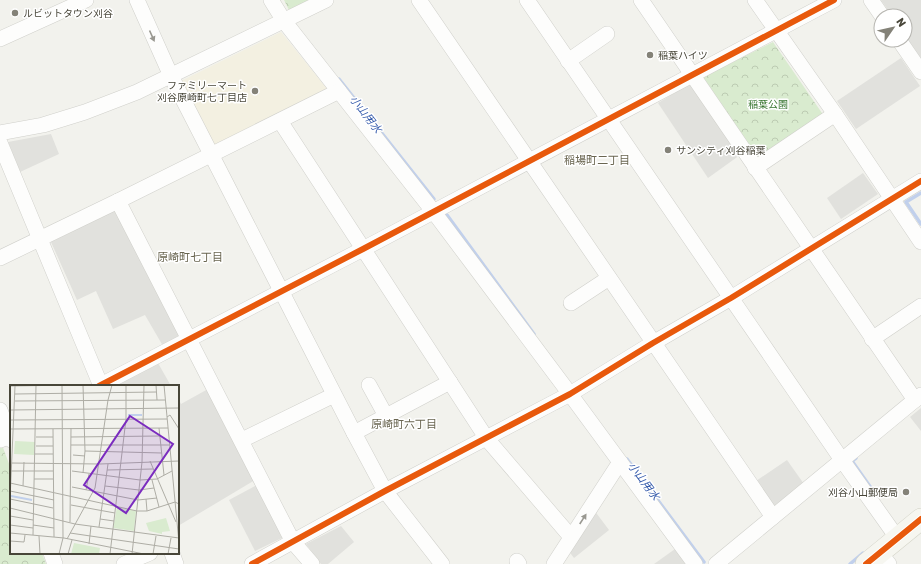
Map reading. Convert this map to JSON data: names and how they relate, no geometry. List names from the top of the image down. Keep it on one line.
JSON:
{"districts":["稲場町二丁目","原崎町七丁目","原崎町六丁目"],"water":["小山用水"],"parks":["稲葉公園"],"places":["ルビットタウン刈谷","稲葉ハイツ","ファミリーマート 刈谷原崎町七丁目店","サンシティ刈谷稲葉","刈谷小山郵便局"],"north":"top right"}
